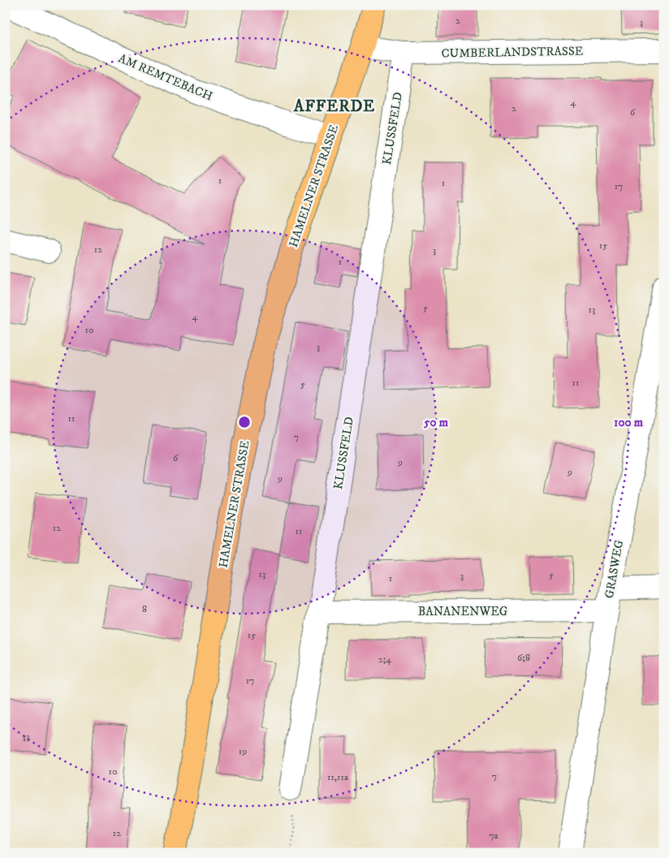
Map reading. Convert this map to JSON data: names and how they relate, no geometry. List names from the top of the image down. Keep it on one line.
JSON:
{"streets":{"main road":["HAMELNER STRASSE"],"street":["CUMBERLANDSTRASSE","AM REMTEBACH","KLUSSFELD","GRASWEG","BANANENWEG"]},"crossings":[["CUMBERLANDSTRASSE","KLUSSFELD"],["CUMBERLANDSTRASSE","HAMELNER STRASSE"],["AM REMTEBACH","HAMELNER STRASSE"],["KLUSSFELD","BANANENWEG"],["GRASWEG","BANANENWEG"]],"districts":["AFFERDE"],"house_numbers":["2","3","4","2","6","1","1","17","15","12","3","1","5","13","4","10","3","11","5","11","7","6","9","9","9","12","11","13","5","3","1","8","15","6;8","2;4","17","33","19","10","7","11,11a","12","7a"],"rings":["50 m","100 m"]}
